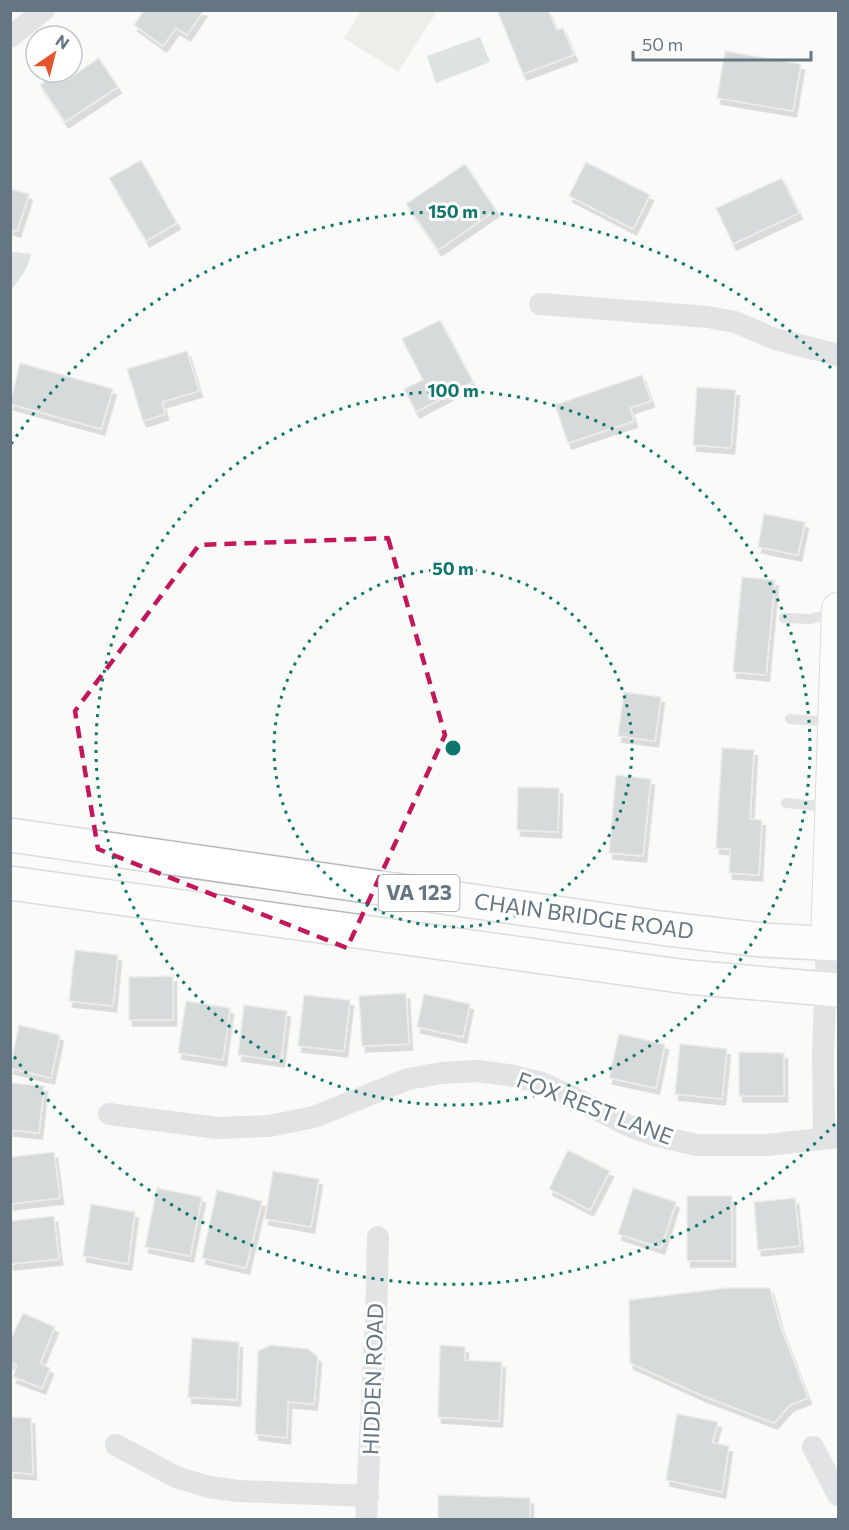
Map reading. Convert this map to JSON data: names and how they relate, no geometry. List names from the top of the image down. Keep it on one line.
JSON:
{"streets":{"main road":["VA 123","CHAIN BRIDGE ROAD"],"street":["FOX REST LANE","HIDDEN ROAD"]},"scale_bar":"50 m","north":"top right","rings":["150 m","100 m","50 m"]}
